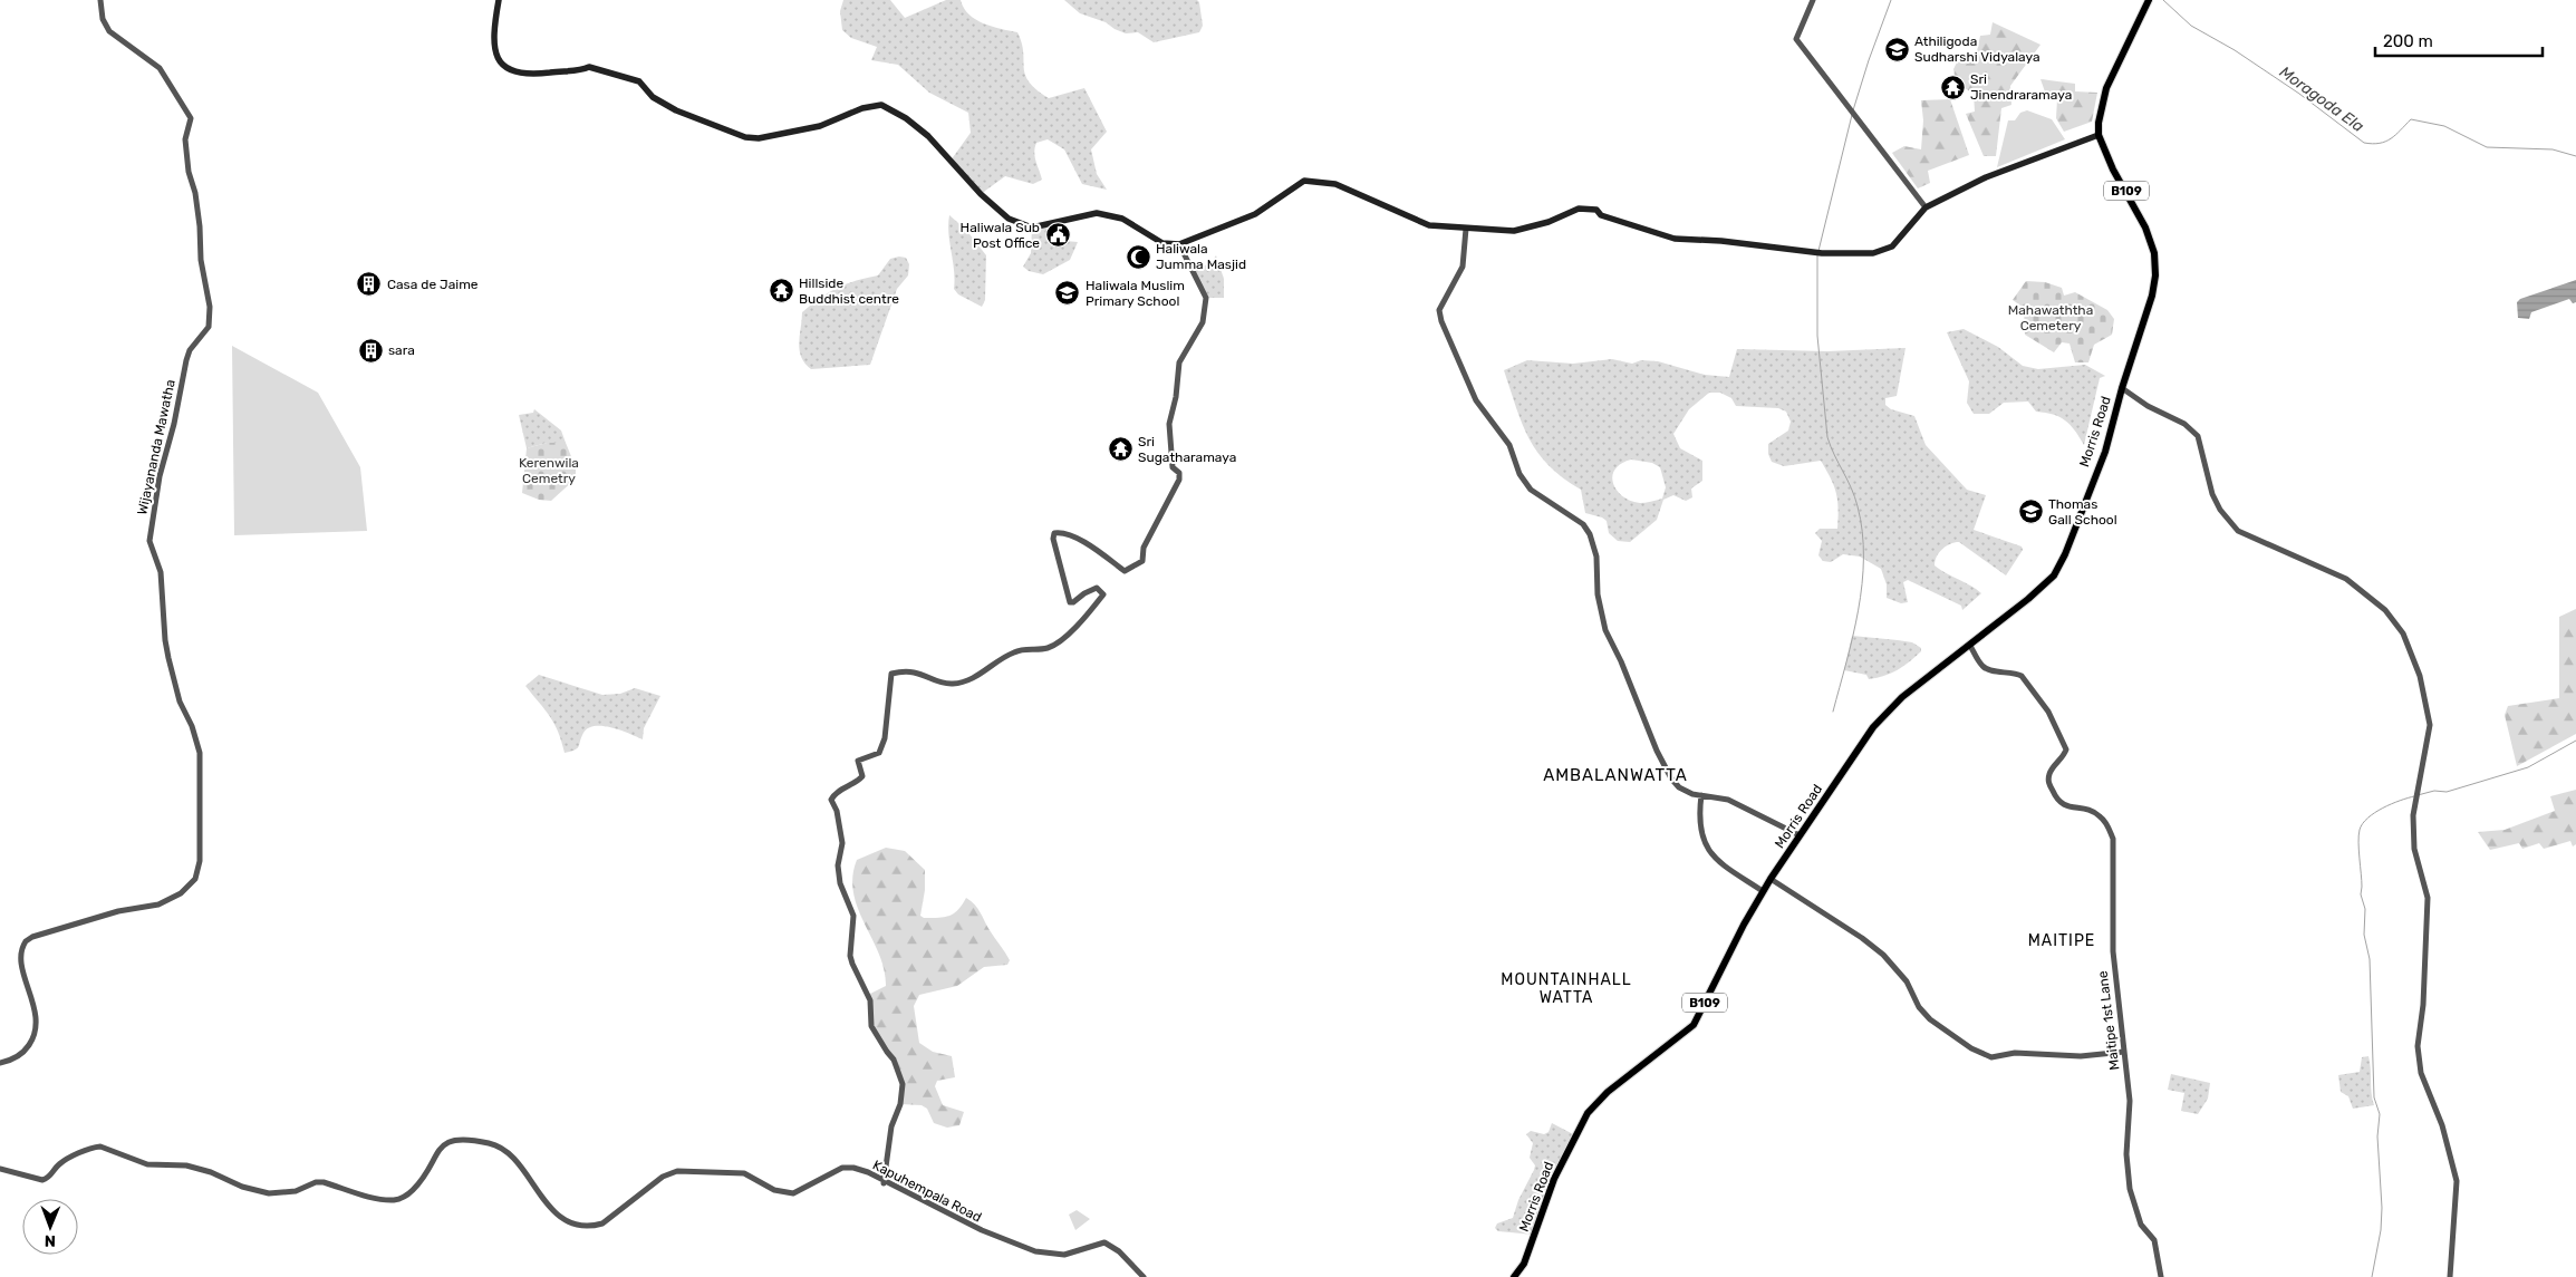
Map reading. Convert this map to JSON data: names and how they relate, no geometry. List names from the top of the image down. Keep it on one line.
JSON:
{"streets":{"main road":["B109","Morris Road"],"street":["Wijayananda Mawatha","Maitipe 1st Lane","Kapuhempala Road"]},"crossings":[["B109","Morris Road"],["Morris Road","Maitipe 1st Lane"]],"districts":["AMBALANWATTA","MAITIPE","MOUNTAINHALL WATTA"],"water":["Moragoda Ela"],"parks":["Mahawaththa Cemetery","Kerenwila Cemetry"],"places":{"school or university":["Athiligoda Sudharshi Vidyalaya","Haliwala Muslim Primary School","Thomas Gall School"],"temple":["Sri Jinendraramaya","Hillside Buddhist centre","Sri Sugatharamaya"],"public building":["Haliwala Sub Post Office"],"mosque":["Haliwala Jumma Masjid"],"building":["Casa de Jaime","sara"]},"scale_bar":"200 m","north":"bottom"}
